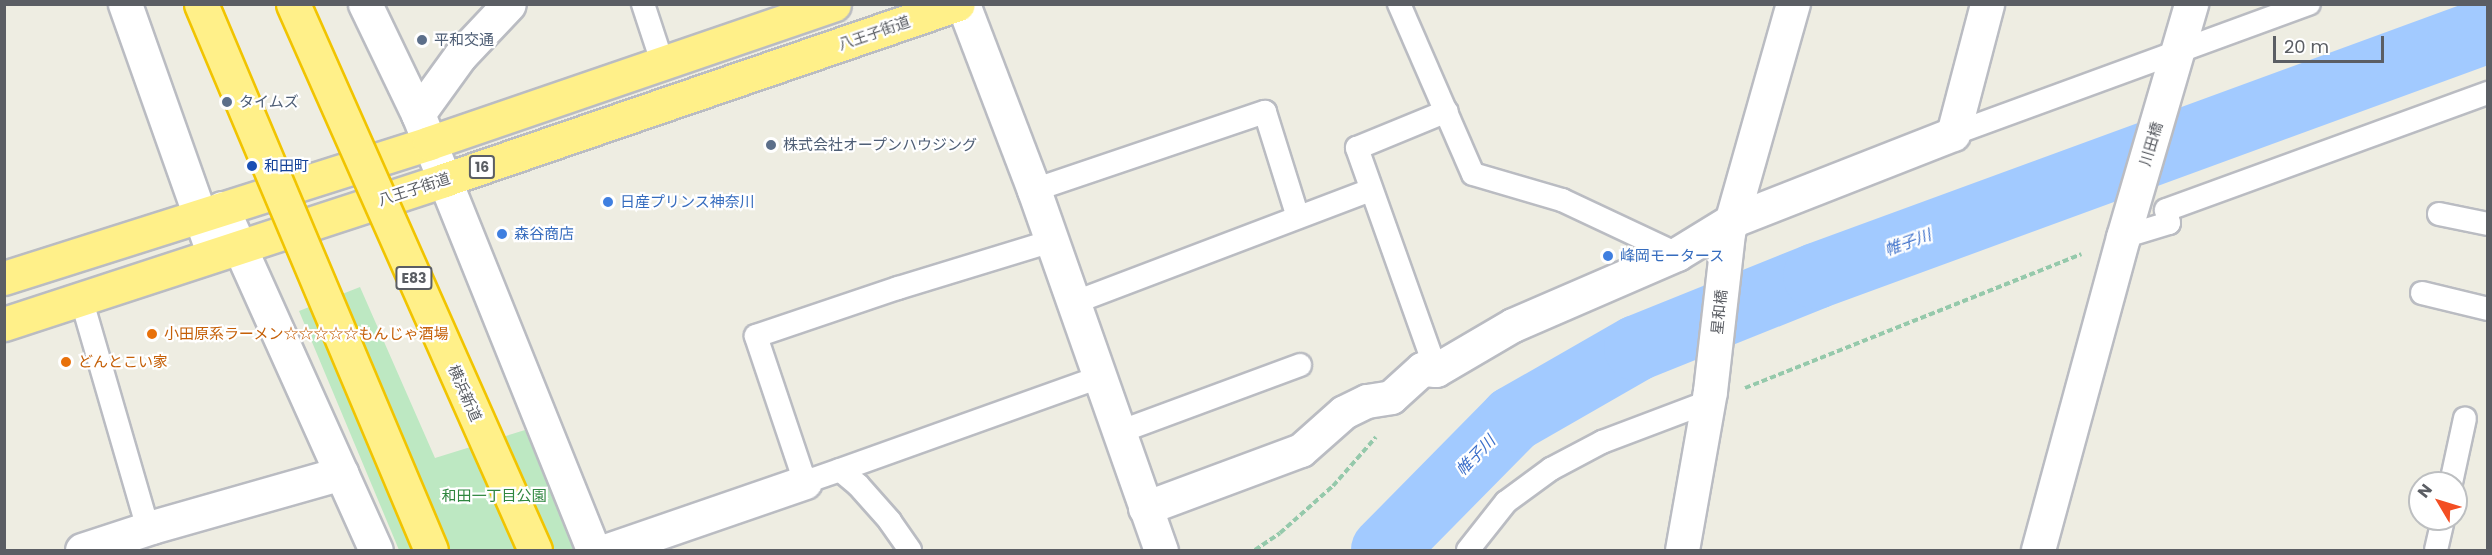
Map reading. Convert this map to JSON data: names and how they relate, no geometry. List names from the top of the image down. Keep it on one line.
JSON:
{"streets":{"highway":["八王子街道","16","E83","横浜新道"],"street":["川田橋","星和橋"]},"water":["帷子川"],"parks":["和田一丁目公園"],"places":["平和交通","タイムズ","株式会社オープンハウジング","和田町","日産プリンス神奈川","森谷商店","峰岡モータース","小田原系ラーメン☆☆☆☆☆もんじゃ酒場","どんとこい家"],"scale_bar":"20 m","north":"top left"}
